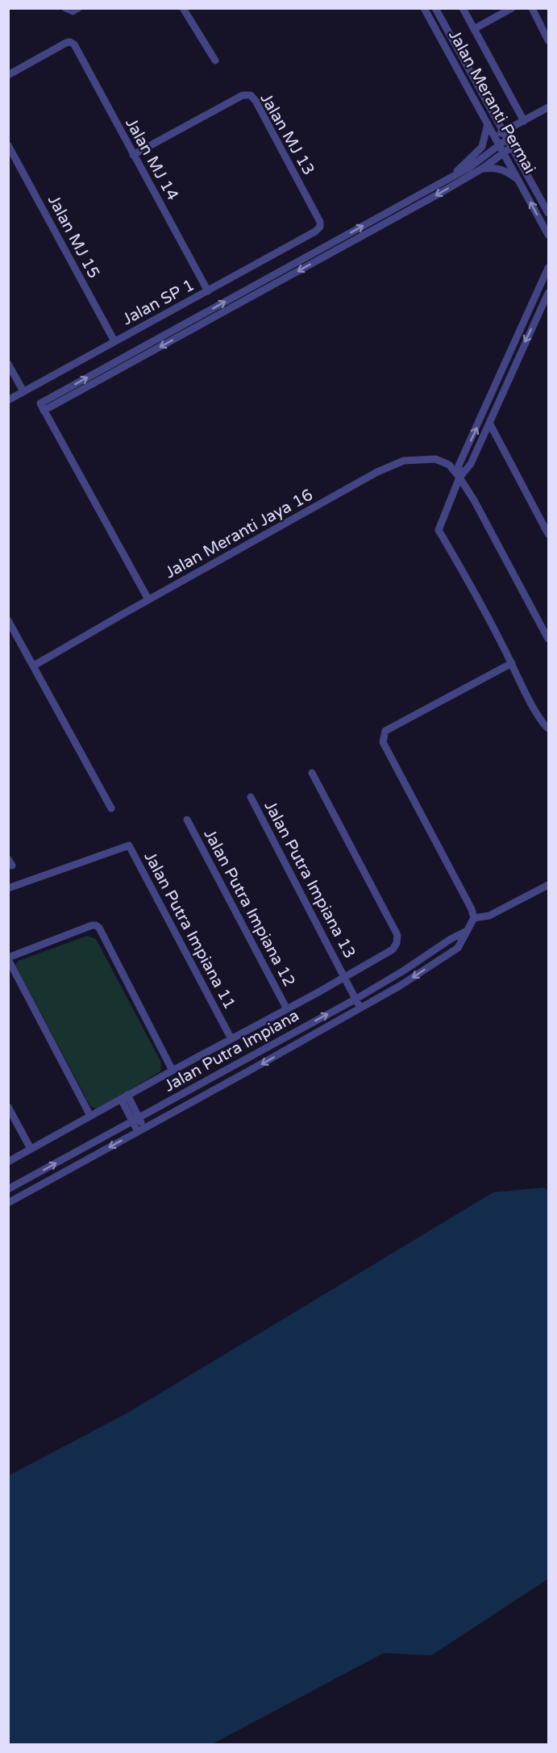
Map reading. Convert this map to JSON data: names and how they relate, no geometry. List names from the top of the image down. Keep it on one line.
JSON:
{"streets":{"street":["Jalan Meranti Permai","Jalan MJ 13","Jalan MJ 14","Jalan MJ 15","Jalan SP 1","Jalan Meranti Jaya 16","Jalan Putra Impiana 13","Jalan Putra Impiana 12","Jalan Putra Impiana 11","Jalan Putra Impiana"]},"crossings":[["Jalan MJ 13","Jalan MJ 14"],["Jalan MJ 13","Jalan SP 1"],["Jalan MJ 14","Jalan SP 1"],["Jalan MJ 15","Jalan SP 1"],["Jalan Putra Impiana 13","Jalan Putra Impiana"]]}
